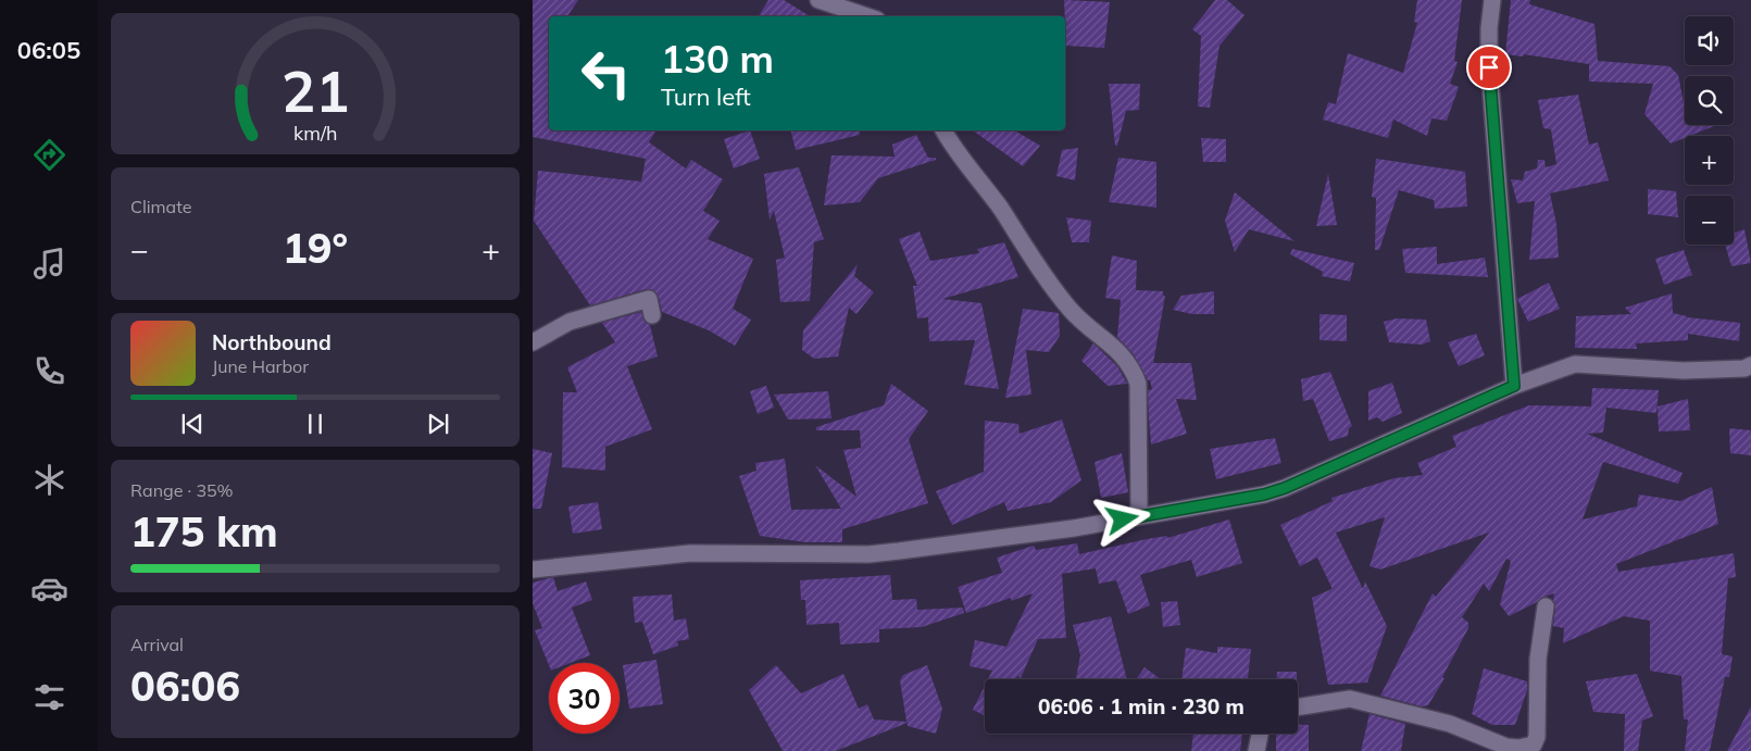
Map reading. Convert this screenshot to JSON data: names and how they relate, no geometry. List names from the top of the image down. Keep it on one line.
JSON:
{"page":{"tabs":"06:05","map_buttons":["+","−"],"turn":["130 m","Turn left"],"tile":["Climate",["Range · 35%","175 km"],["Arrival","06:06"]],"heat":["−","19°","+"],"song":["Northbound","June Harbor"],"limit":"30","trip":"06:06 · 1 min · 230 m","gauge":["21","km/h"]}}
